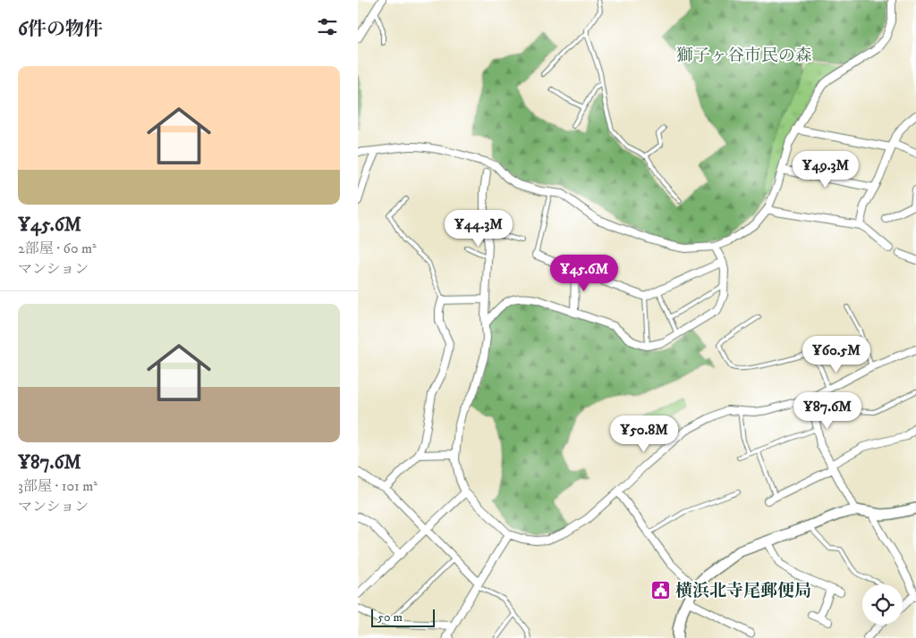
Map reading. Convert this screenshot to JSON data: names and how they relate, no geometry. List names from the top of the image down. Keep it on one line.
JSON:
{"parks":["獅子ヶ谷市民の森"],"places":{"public building":["横浜北寺尾郵便局"]},"scale_bar":"50 m","page":{"heading":"6件の物件","list":[{"name":"¥45.6M","note":"2部屋 · 60 m² · マンション"},{"name":"¥87.6M","note":"3部屋 · 101 m² · マンション"}],"price":["¥49.3M","¥44.3M","¥45.6M","¥60.5M","¥87.6M","¥50.8M"],"scale":"50 m"}}
